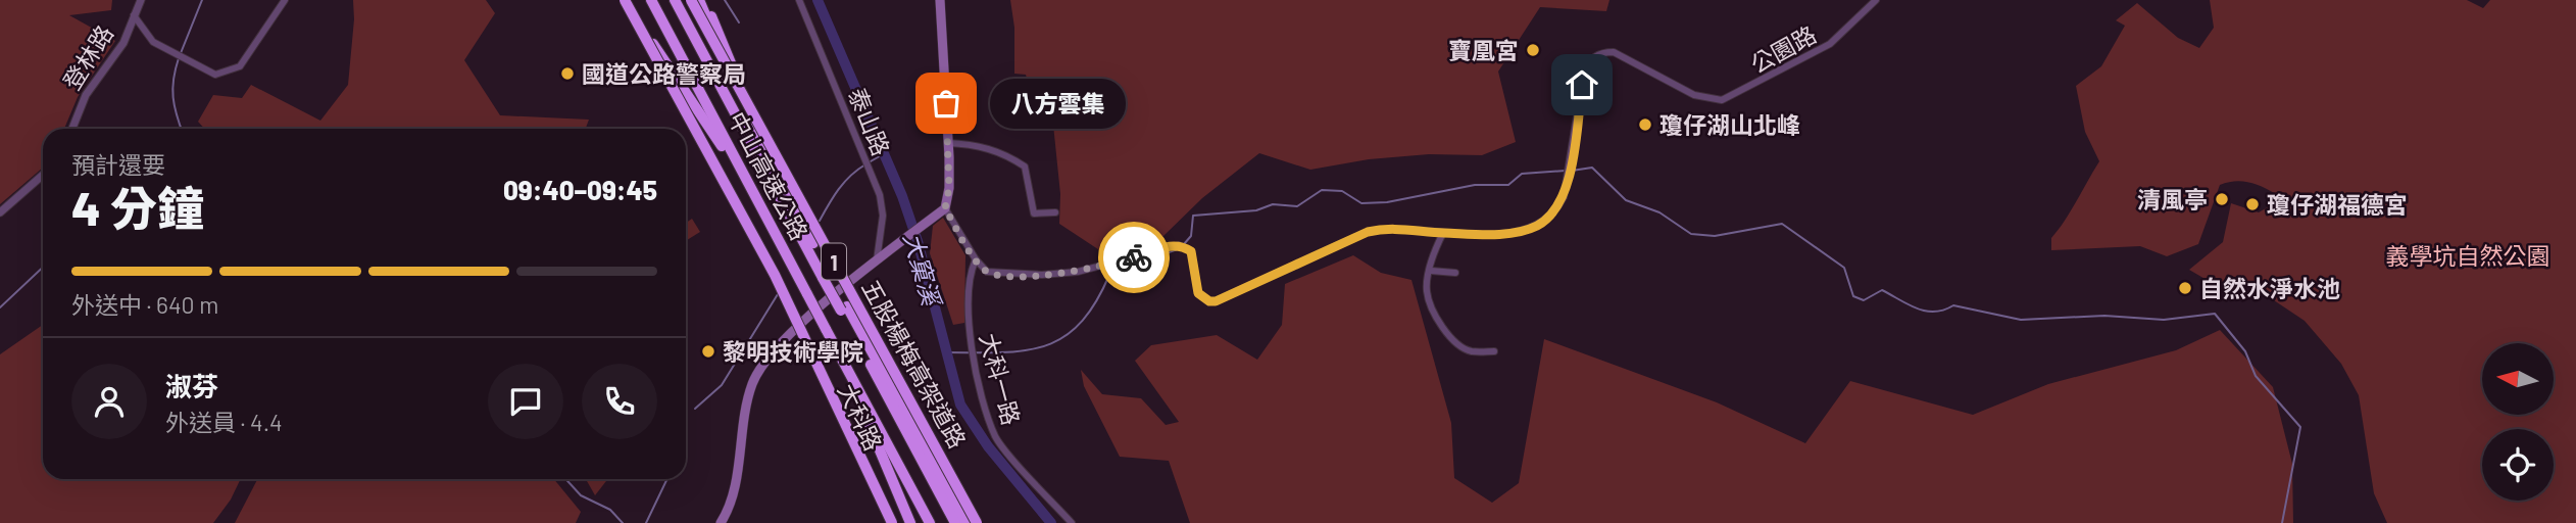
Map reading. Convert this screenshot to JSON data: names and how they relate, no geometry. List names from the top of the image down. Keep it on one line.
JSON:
{"streets":{"highway":["中山高速公路","1","五股楊梅高架道路"],"street":["公園路","登林路","泰山路","大科一路","大科路"]},"water":["大窠溪"],"parks":["義學坑自然公園"],"places":["寶凰宮","國道公路警察局","八方雲集","瓊仔湖山北峰","清風亭","瓊仔湖福德宮","自然水淨水池","黎明技術學院"],"north":"left","page":{"bubble":"八方雲集","heading":["4 分鐘","預計還要","09:40–09:45"],"panel":["淑芬","外送員 · 4.4"],"bar":"外送中 · 640 m"}}
